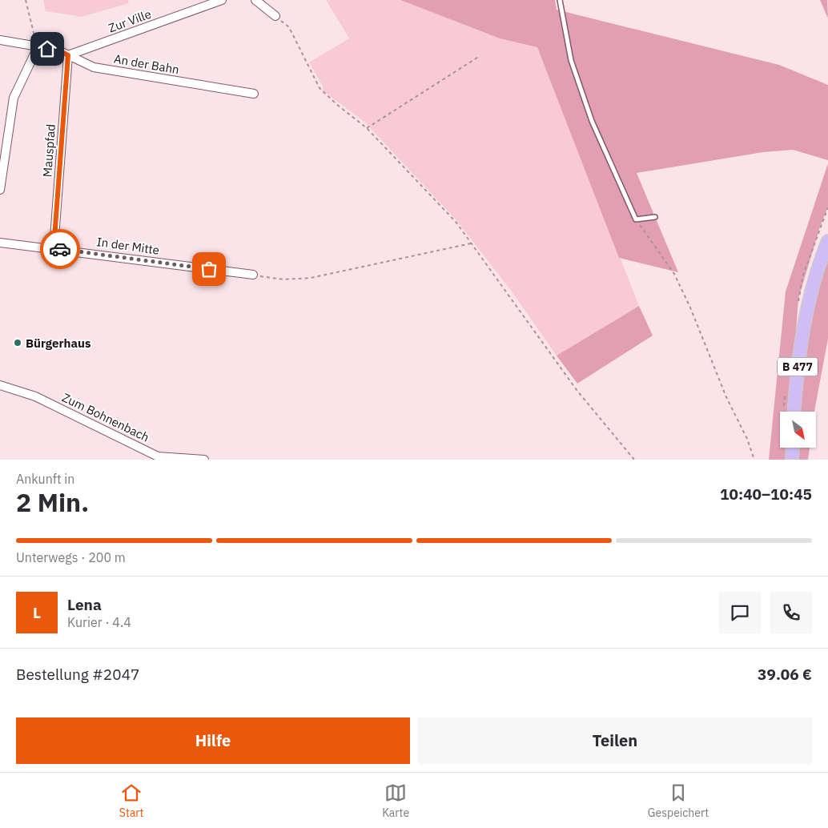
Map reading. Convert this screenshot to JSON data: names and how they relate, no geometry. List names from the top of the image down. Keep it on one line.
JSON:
{"streets":{"main road":["B 477"],"street":["Zur Ville","An der Bahn","Mauspfad","In der Mitte","Zum Bohnenbach"]},"crossings":[["Zur Ville","An der Bahn"],["Zur Ville","Mauspfad"],["An der Bahn","Mauspfad"],["Mauspfad","In der Mitte"]],"places":["Bürgerhaus"],"north":"bottom right","page":{"heading":["2 Min.","Ankunft in","10:40–10:45"],"panel":["Lena","Kurier · 4.4","Bestellung #2047","39.06 €"],"bar":"Unterwegs · 200 m","round":"L","buttons":["Hilfe","Teilen"],"tabs":["Start","Karte","Gespeichert"]}}
